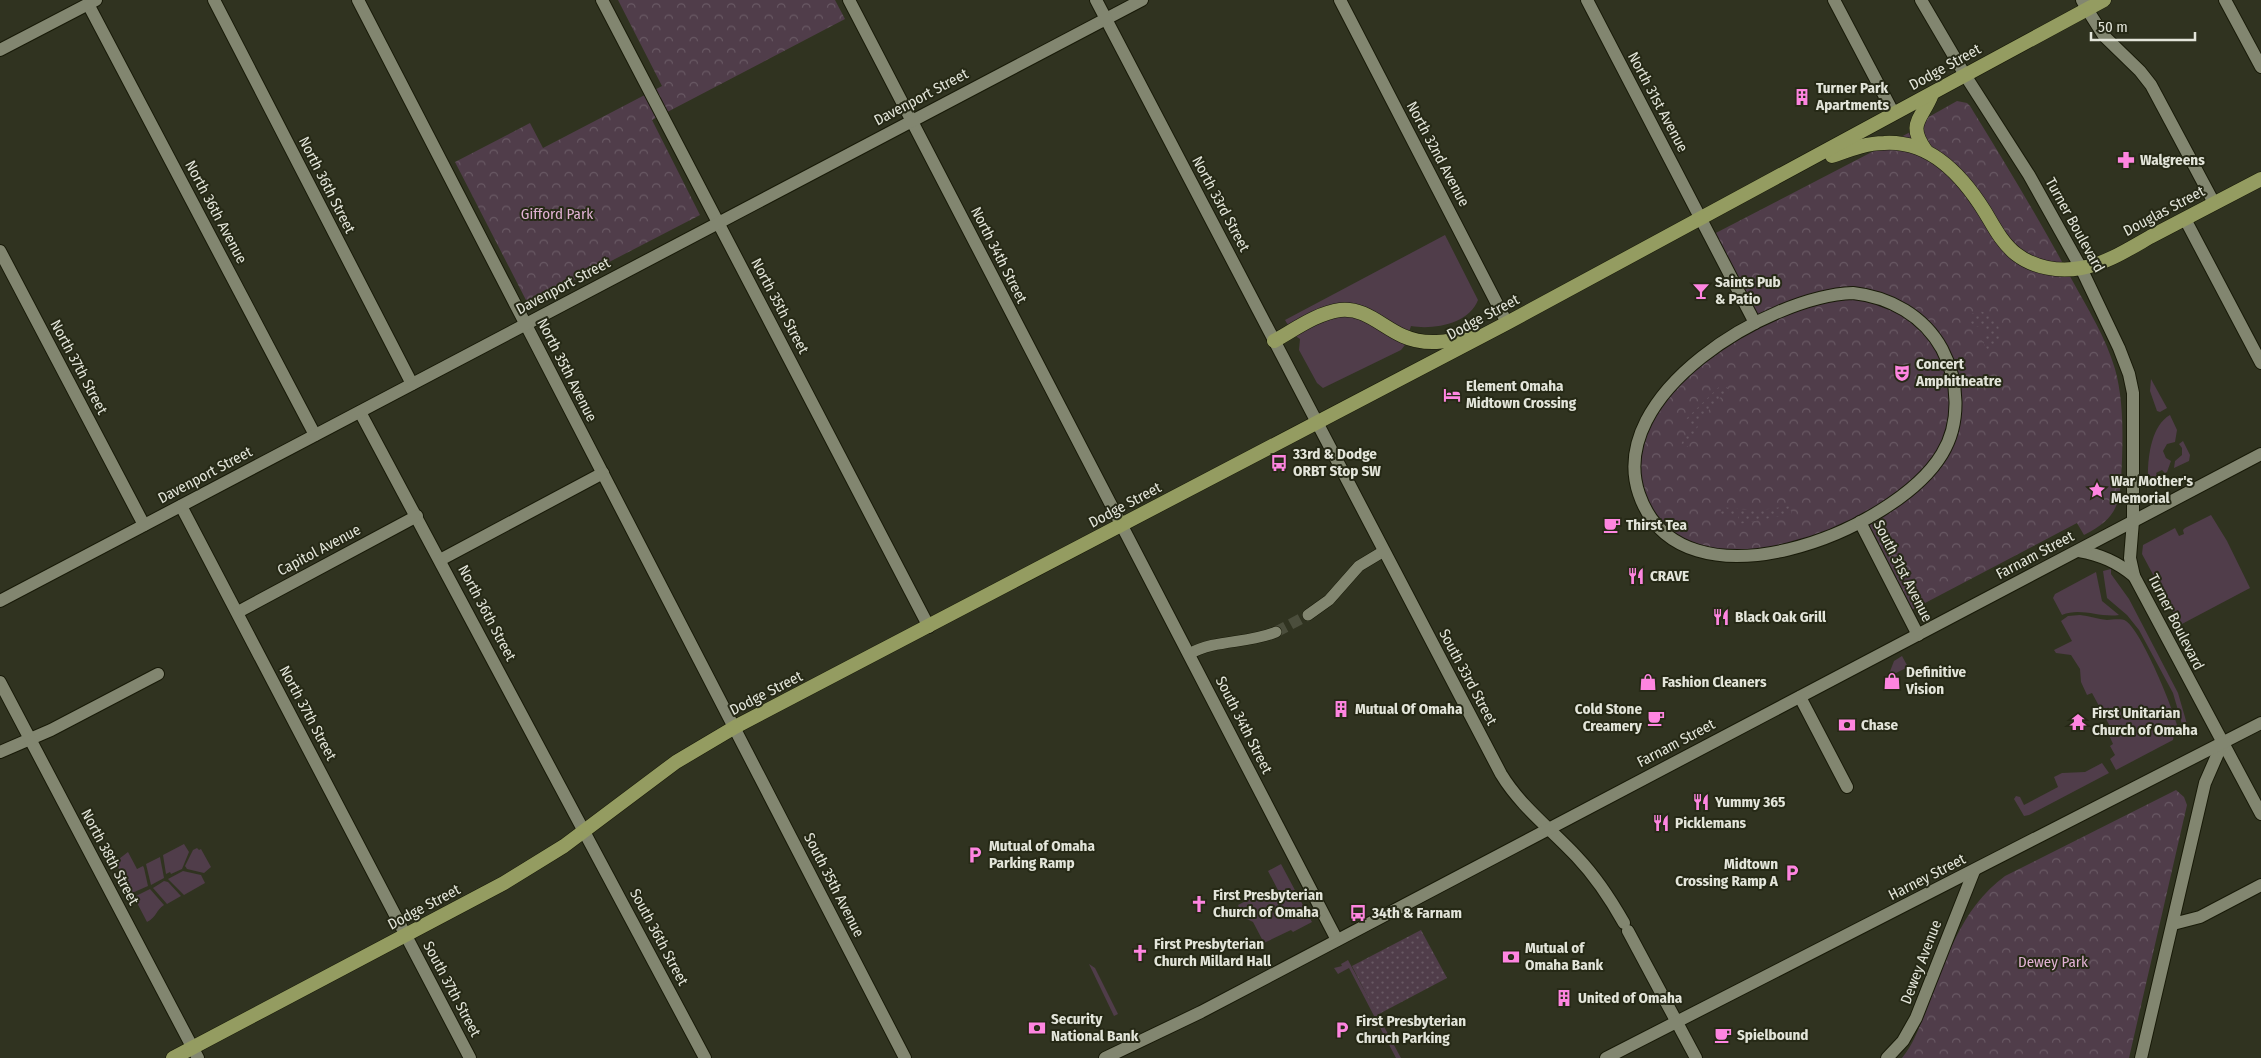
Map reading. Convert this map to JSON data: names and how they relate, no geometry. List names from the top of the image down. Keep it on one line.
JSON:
{"streets":{"highway":["Dodge Street","Douglas Street"],"street":["Davenport Street","North 31st Avenue","North 32nd Avenue","North 36th Street","North 33rd Street","North 36th Avenue","Turner Boulevard","North 34th Street","North 35th Street","North 37th Street","North 35th Avenue","Capitol Avenue","Farnam Street","South 31st Avenue","South 33rd Street","South 34th Street","North 38th Street","Harney Street","South 35th Avenue","South 36th Street","Dewey Avenue","South 37th Street"]},"crossings":[["Dodge Street","North 31st Avenue"],["Dodge Street","North 32nd Avenue"],["Dodge Street","North 36th Street"],["Dodge Street","North 33rd Street"],["Dodge Street","Turner Boulevard"],["Dodge Street","North 34th Street"],["Dodge Street","North 35th Street"],["Dodge Street","North 37th Street"],["Dodge Street","North 35th Avenue"],["Dodge Street","South 33rd Street"],["Dodge Street","South 34th Street"],["Dodge Street","North 38th Street"],["Dodge Street","South 35th Avenue"],["Dodge Street","South 36th Street"],["Dodge Street","South 37th Street"],["Davenport Street","North 36th Street"],["Davenport Street","North 33rd Street"],["Davenport Street","North 36th Avenue"],["Davenport Street","North 34th Street"],["Davenport Street","North 35th Street"],["Davenport Street","North 37th Street"],["Davenport Street","North 35th Avenue"],["North 36th Street","Capitol Avenue"],["North 36th Street","South 36th Street"],["North 33rd Street","South 33rd Street"],["Douglas Street","Turner Boulevard"],["Turner Boulevard","Farnam Street"],["Turner Boulevard","Harney Street"],["North 34th Street","South 34th Street"],["North 37th Street","Capitol Avenue"],["North 37th Street","South 37th Street"],["North 35th Avenue","South 35th Avenue"],["Farnam Street","South 31st Avenue"],["Farnam Street","South 33rd Street"],["Farnam Street","South 34th Street"],["South 33rd Street","Harney Street"],["Harney Street","Dewey Avenue"]],"parks":["Gifford Park","Dewey Park"],"places":{"building":["Turner Park Apartments","Mutual Of Omaha","United of Omaha"],"pharmacy":["Walgreens"],"bar":["Saints Pub & Patio"],"theatre":["Concert Amphitheatre"],"hotel":["Element Omaha Midtown Crossing"],"bus stop":["33rd & Dodge ORBT Stop SW","34th & Farnam"],"place":["War Mother's Memorial"],"cafe":["Thirst Tea","Cold Stone Creamery","Spielbound"],"restaurant":["CRAVE","Black Oak Grill","Yummy 365","Picklemans"],"shop":["Definitive Vision","Fashion Cleaners"],"temple":["First Unitarian Church of Omaha"],"bank":["Chase","Mutual of Omaha Bank","Security National Bank"],"parking":["Mutual of Omaha Parking Ramp","Midtown Crossing Ramp A","First Presbyterian Chruch Parking"],"church":["First Presbyterian Church of Omaha","First Presbyterian Church Millard Hall"]},"scale_bar":"50 m"}
